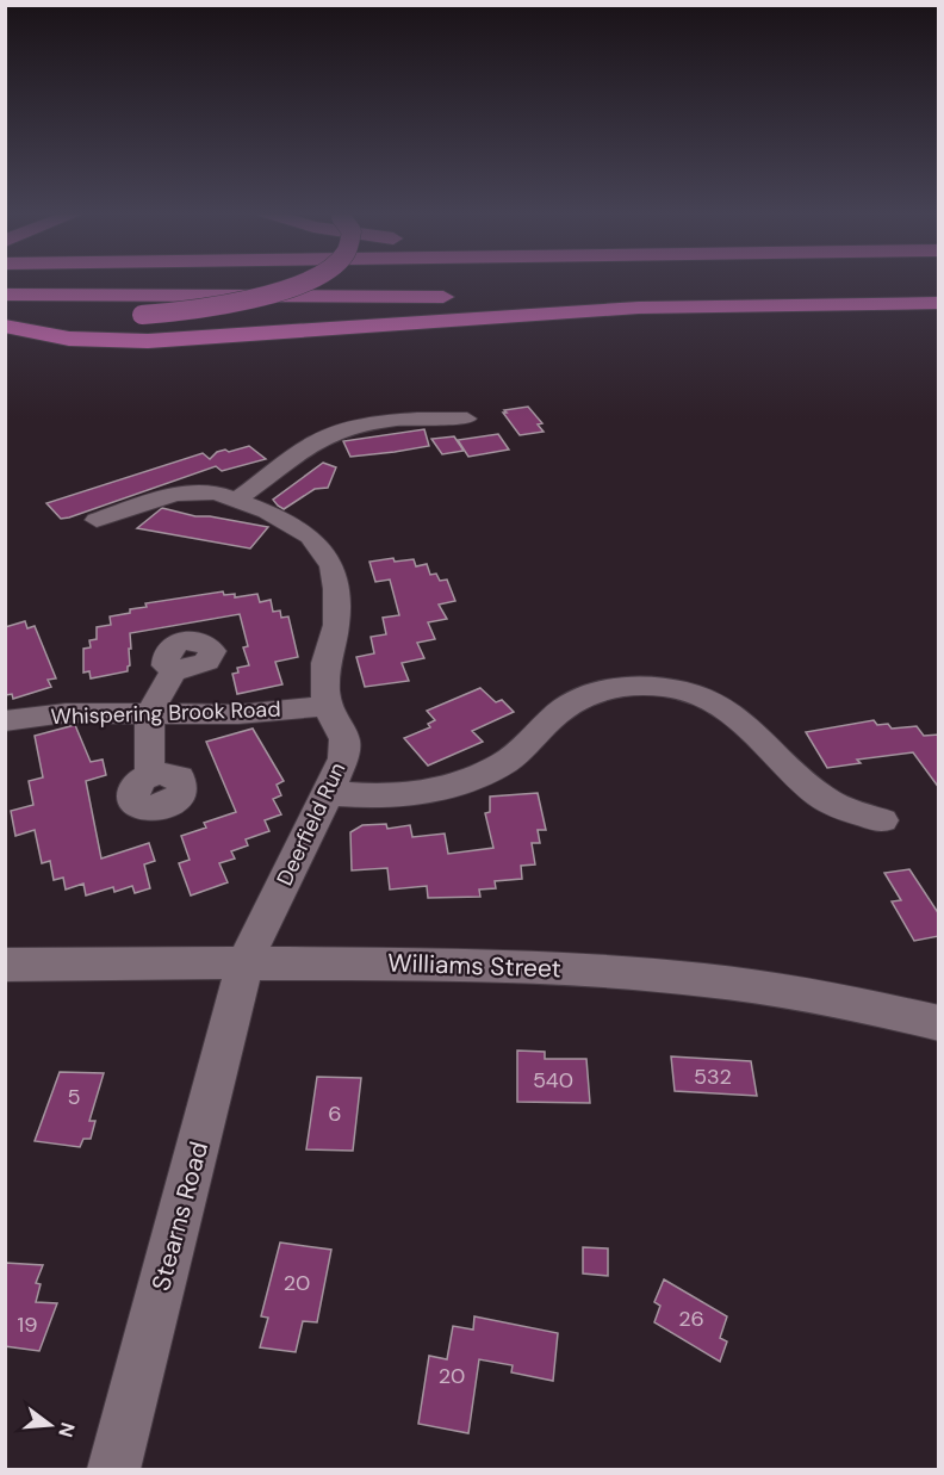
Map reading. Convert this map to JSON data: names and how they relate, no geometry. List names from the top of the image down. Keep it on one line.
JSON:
{"streets":{"street":["Whispering Brook Road","Deerfield Run","Williams Street","Stearns Road"]},"crossings":[["Whispering Brook Road","Deerfield Run"],["Deerfield Run","Williams Street"],["Deerfield Run","Stearns Road"],["Williams Street","Stearns Road"]],"house_numbers":["532","540","5","6","20","26","19","20"],"north":"right"}
